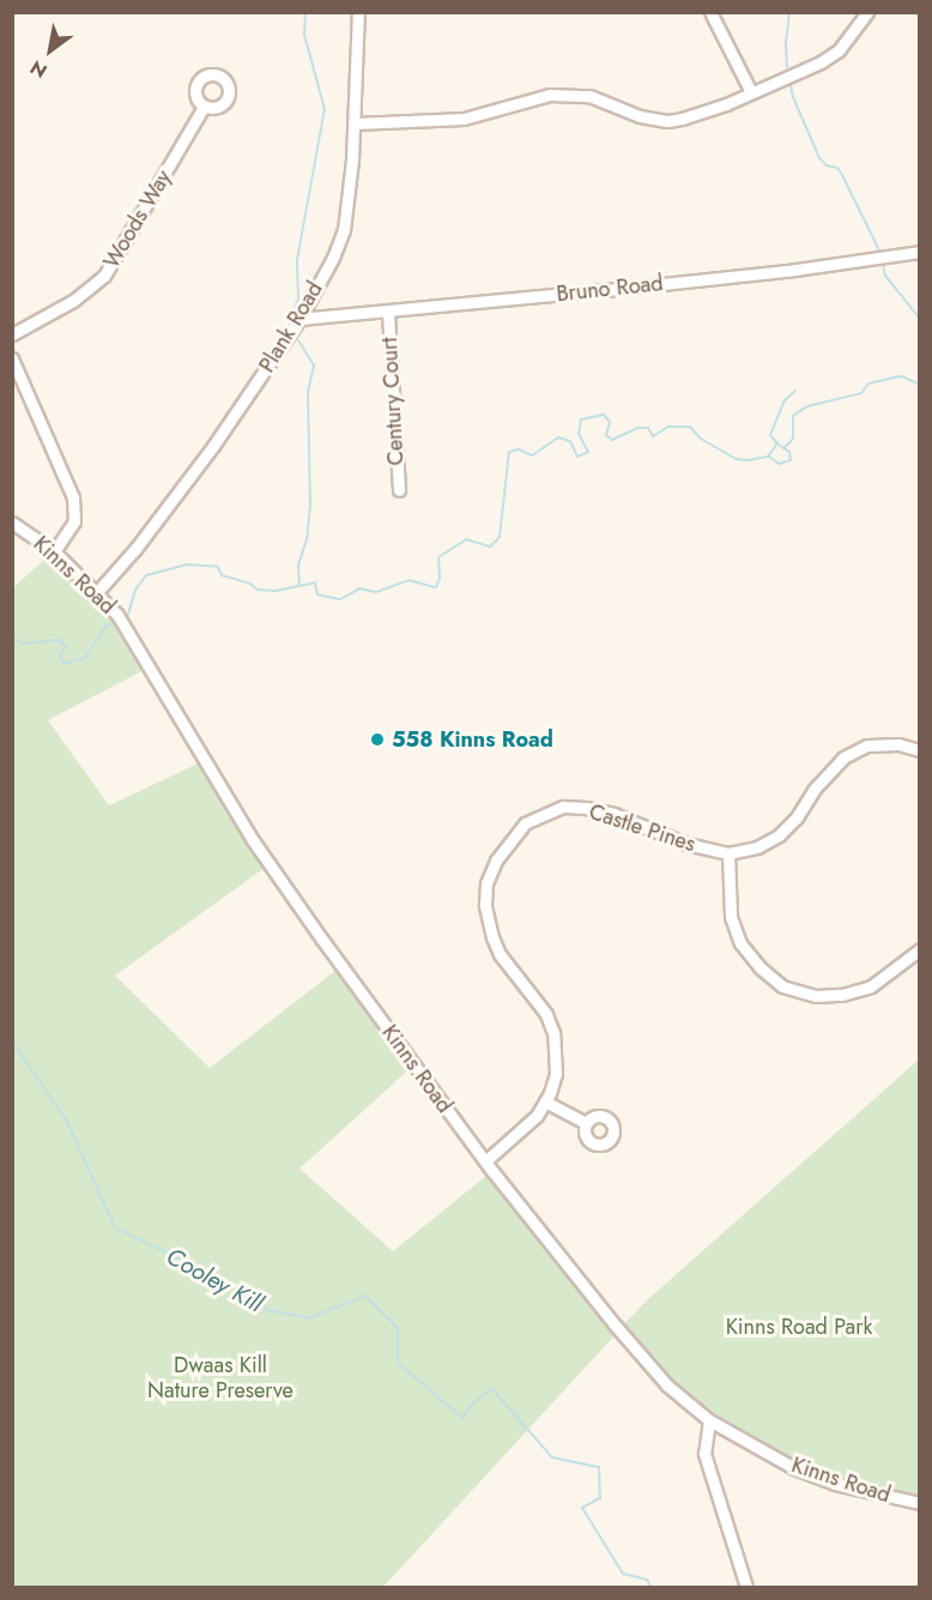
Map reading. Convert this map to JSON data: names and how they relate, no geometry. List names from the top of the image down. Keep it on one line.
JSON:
{"streets":{"street":["Woods Way","Bruno Road","Plank Road","Century Court","Kinns Road","Castle Pines"]},"crossings":[["Bruno Road","Plank Road"],["Bruno Road","Century Court"],["Plank Road","Kinns Road"],["Kinns Road","Castle Pines"]],"water":["Cooley Kill"],"parks":["Kinns Road Park","Dwaas Kill Nature Preserve"],"places":["558 Kinns Road"],"north":"bottom left"}
